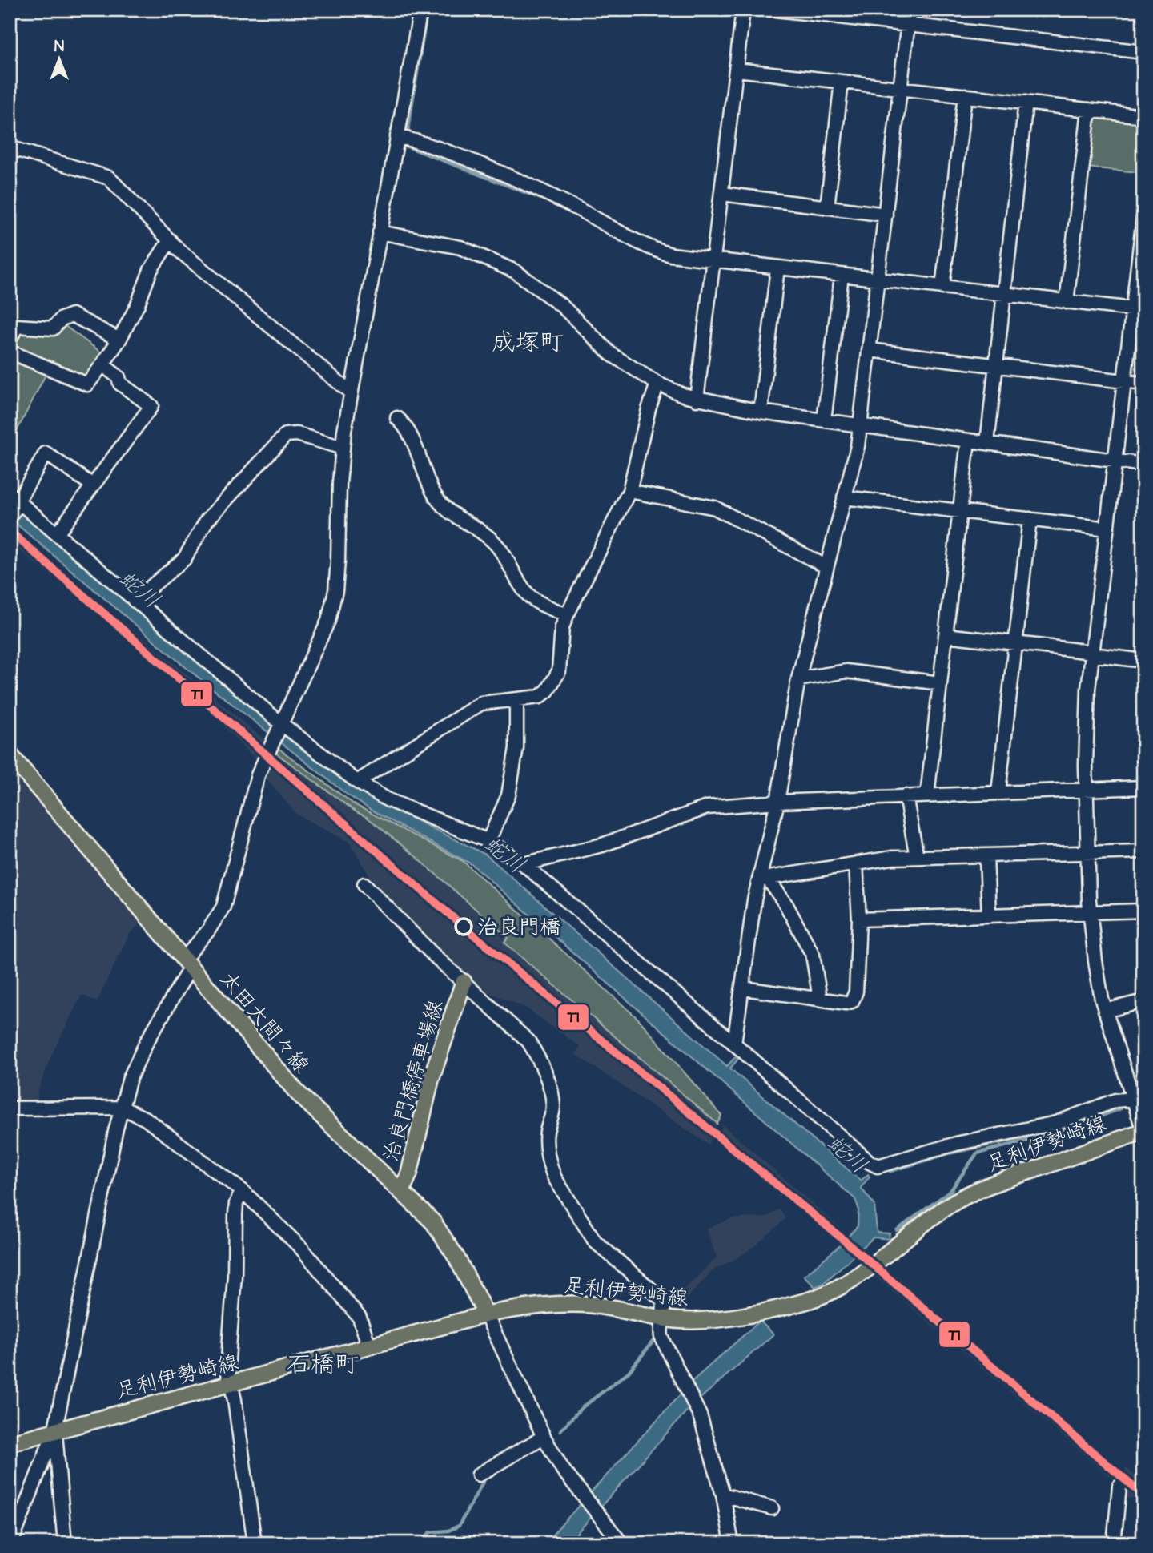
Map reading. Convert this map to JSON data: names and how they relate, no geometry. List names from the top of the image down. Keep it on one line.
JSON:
{"streets":{"main road":["太田大間々線","治良門橋停車場線","足利伊勢崎線"]},"crossings":[["太田大間々線","治良門橋停車場線"],["太田大間々線","足利伊勢崎線"]],"districts":["成塚町","石橋町"],"water":["蛇川"],"places":["治良門橋"],"lines":["transit line TI"],"north":"top"}
